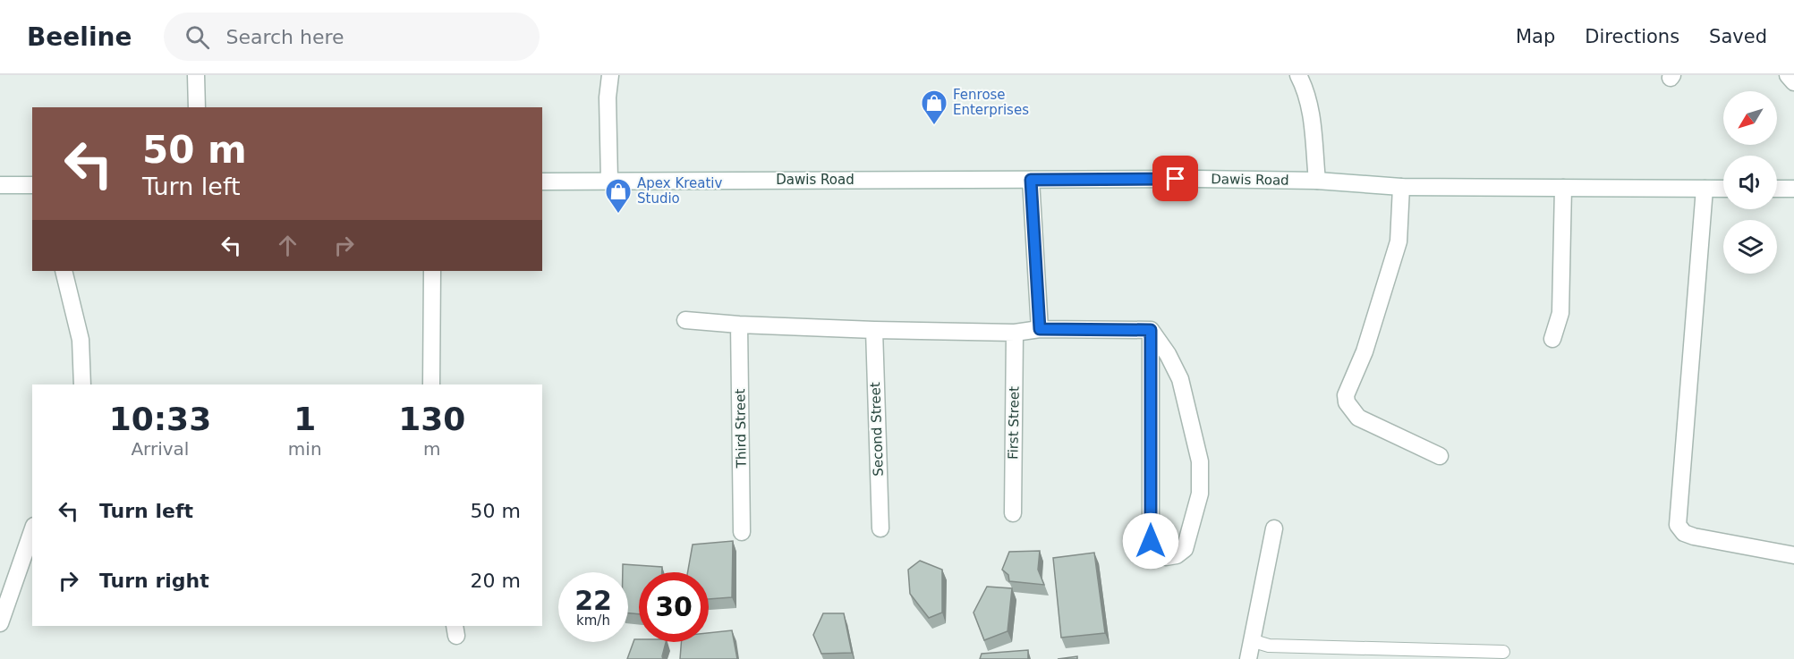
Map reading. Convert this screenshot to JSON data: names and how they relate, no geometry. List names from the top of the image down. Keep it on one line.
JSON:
{"streets":{"street":["Dawis Road","First Street","Third Street","Second Street"]},"places":{"shop":["Fenrose Enterprises","Apex Kreativ Studio"]},"north":"bottom left","page":{"header":"Beeline","search":"Search here","nav":["Map","Directions","Saved"],"turn":["50 m","Turn left"],"eta":["10:33","Arrival","1","min","130","m"],"list":[{"name":"Turn left","value":"50 m"},{"name":"Turn right","value":"20 m"}],"speed":"22 km/h","limit":"30"}}
